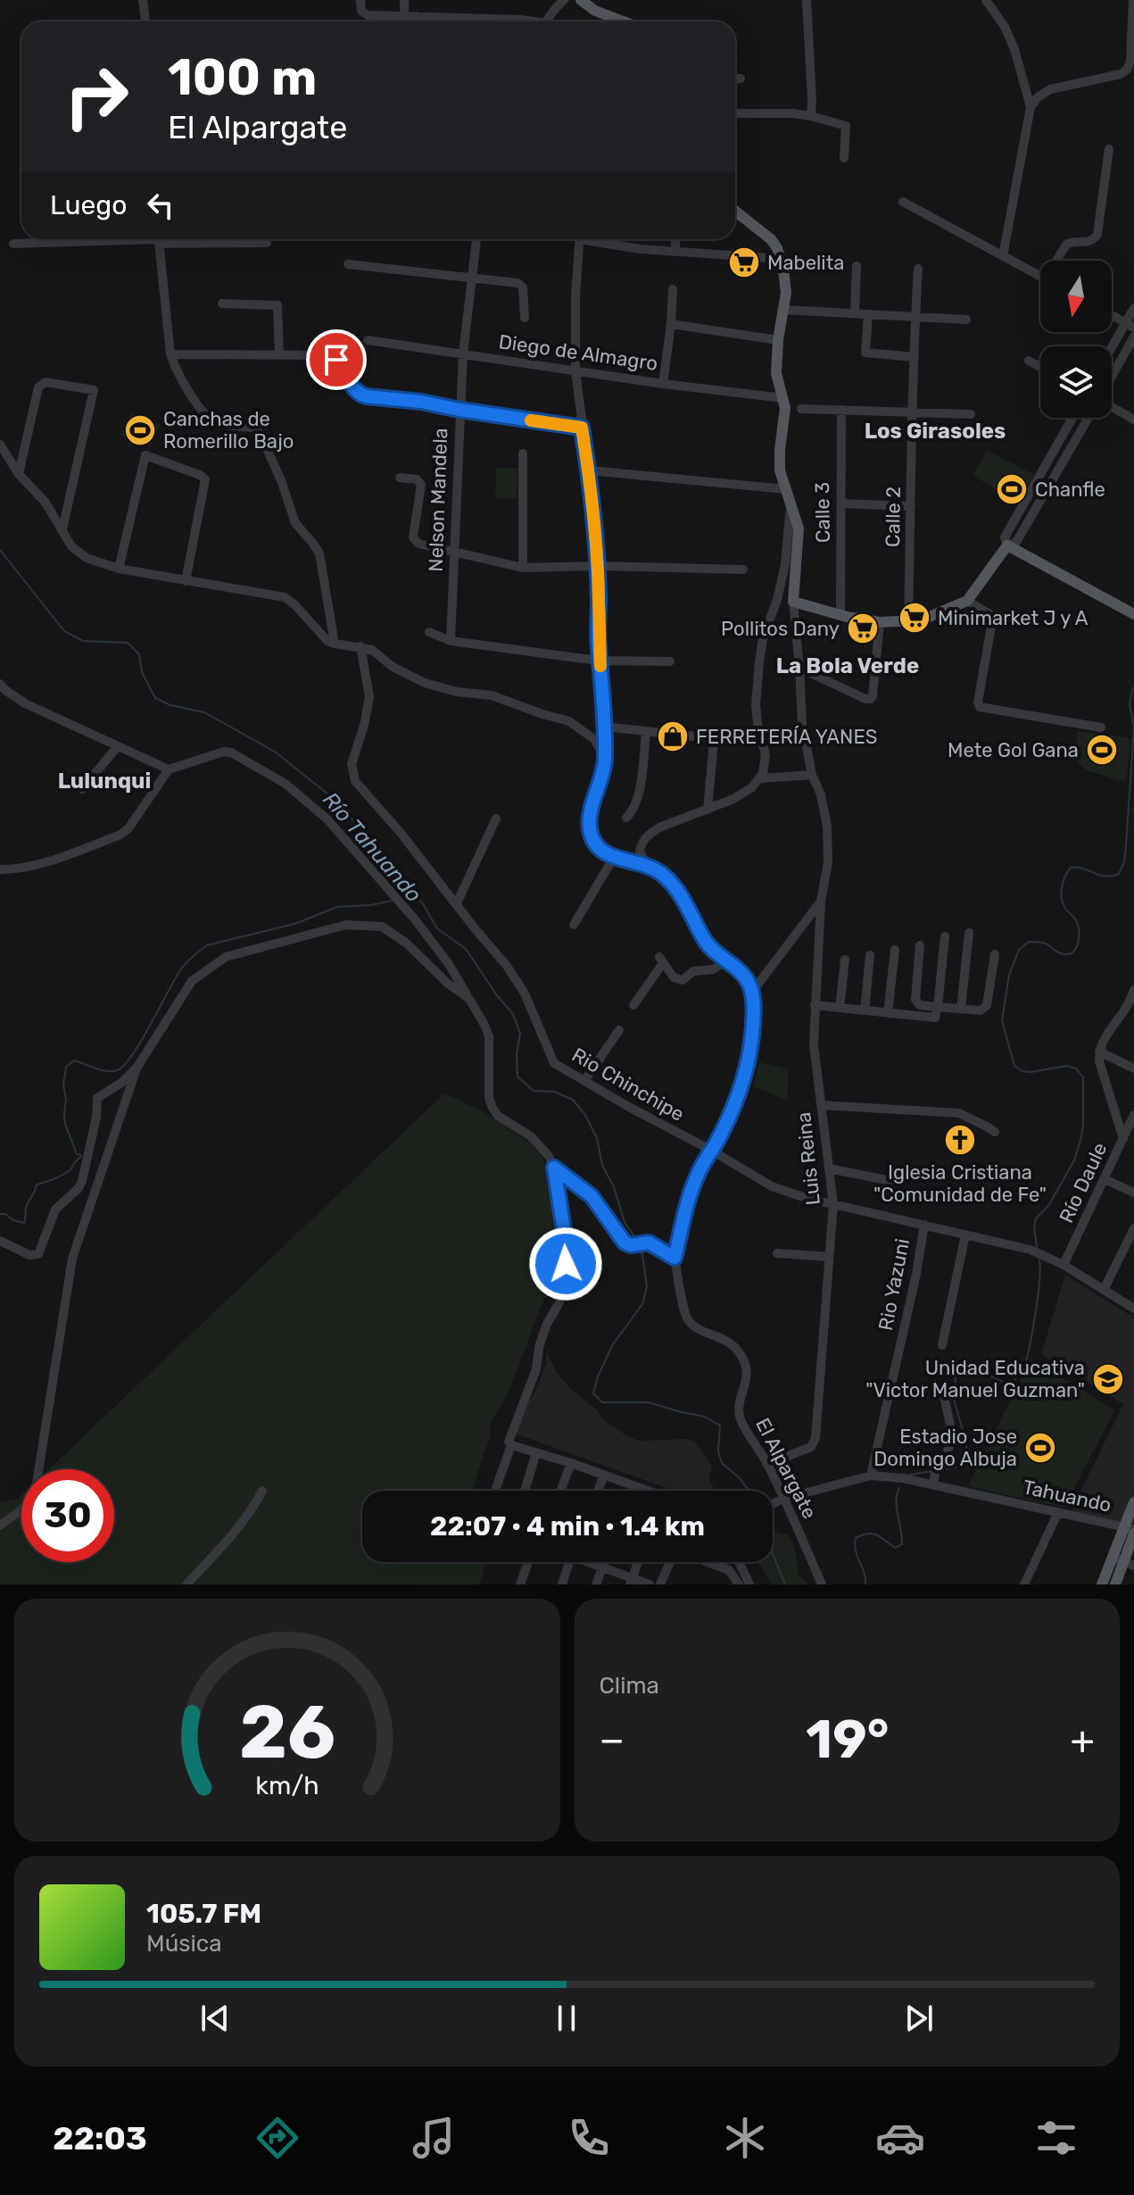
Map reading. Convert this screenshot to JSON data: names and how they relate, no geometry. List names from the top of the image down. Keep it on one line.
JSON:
{"streets":{"street":["Diego de Almagro","Nelson Mandela","Calle 3","Calle 2","Rio Chinchipe","Luis Reina","Río Daule","Rio Yazuni","El Alpargate","Tahuando"]},"crossings":[["Diego de Almagro","Nelson Mandela"],["Rio Chinchipe","Luis Reina"],["Rio Chinchipe","Río Daule"],["Rio Chinchipe","Rio Yazuni"],["Luis Reina","El Alpargate"],["Rio Yazuni","Tahuando"],["El Alpargate","Tahuando"]],"districts":["Los Girasoles","La Bola Verde","Lulunqui"],"water":["Río Tahuando"],"places":{"supermarket":["Mabelita","Minimarket J y A","Pollitos Dany"],"sports":["Canchas de Romerillo Bajo","Chanfle","Mete Gol Gana","Estadio Jose Domingo Albuja"],"shop":["FERRETERÍA YANES"],"church":["Iglesia Cristiana \"Comunidad de Fe\""],"school or university":["Unidad Educativa \"Victor Manuel Guzman\""]},"north":"bottom","page":{"turn":["100 m","El Alpargate"],"then":"Luego","limit":"30","trip":"22:07 · 4 min · 1.4 km","tile":"Clima","heat":["−","19°","+"],"song":["105.7 FM","Música"],"tabs":"22:03","gauge":["26","km/h"]}}
